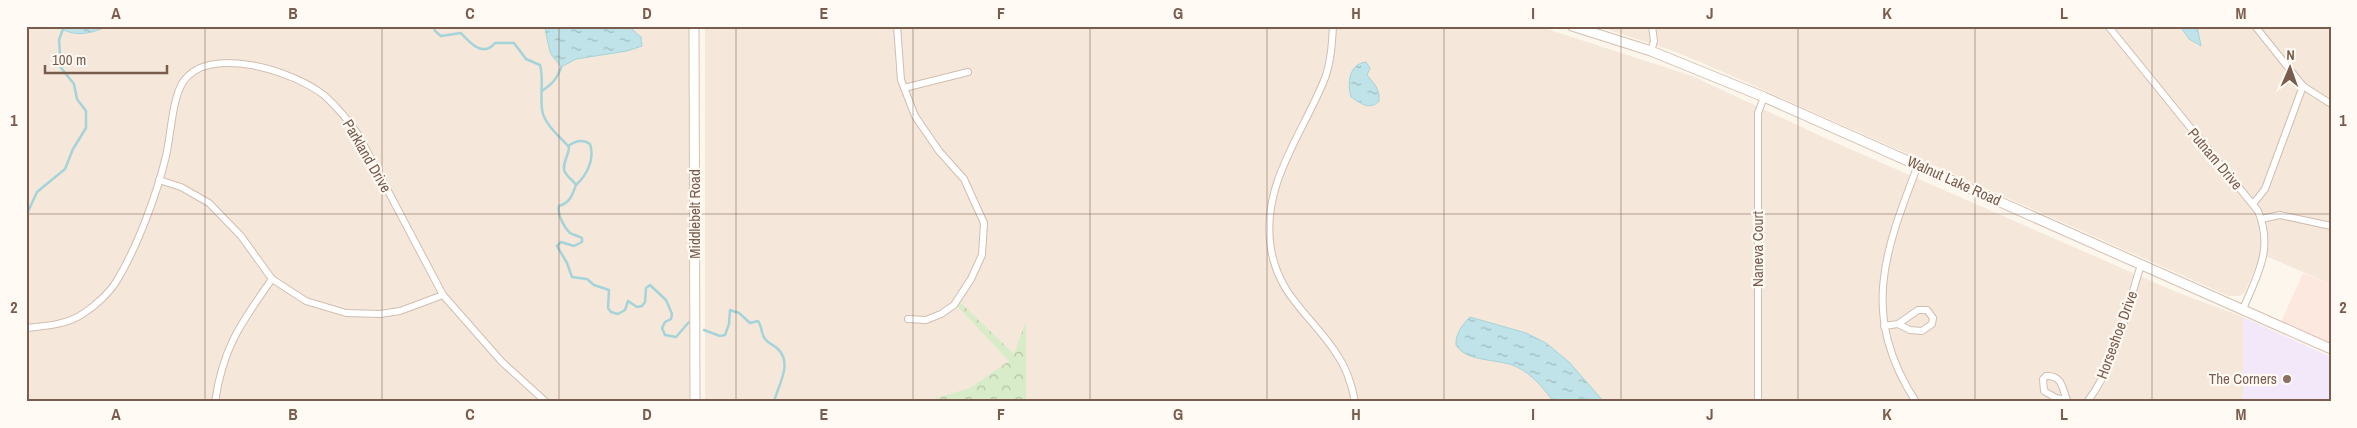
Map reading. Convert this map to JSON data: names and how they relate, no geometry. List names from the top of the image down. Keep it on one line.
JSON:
{"streets":{"street":["Parkland Drive","Putnam Drive","Walnut Lake Road","Middlebelt Road","Naneva Court","Horseshoe Drive"]},"crossings":[["Putnam Drive","Walnut Lake Road"],["Walnut Lake Road","Naneva Court"],["Walnut Lake Road","Horseshoe Drive"]],"places":["The Corners"],"scale_bar":"100 m","north":"top","grid":{"columns":["A","B","C","D","E","F","G","H","I","J","K","L","M"],"rows":["1","2"]}}
